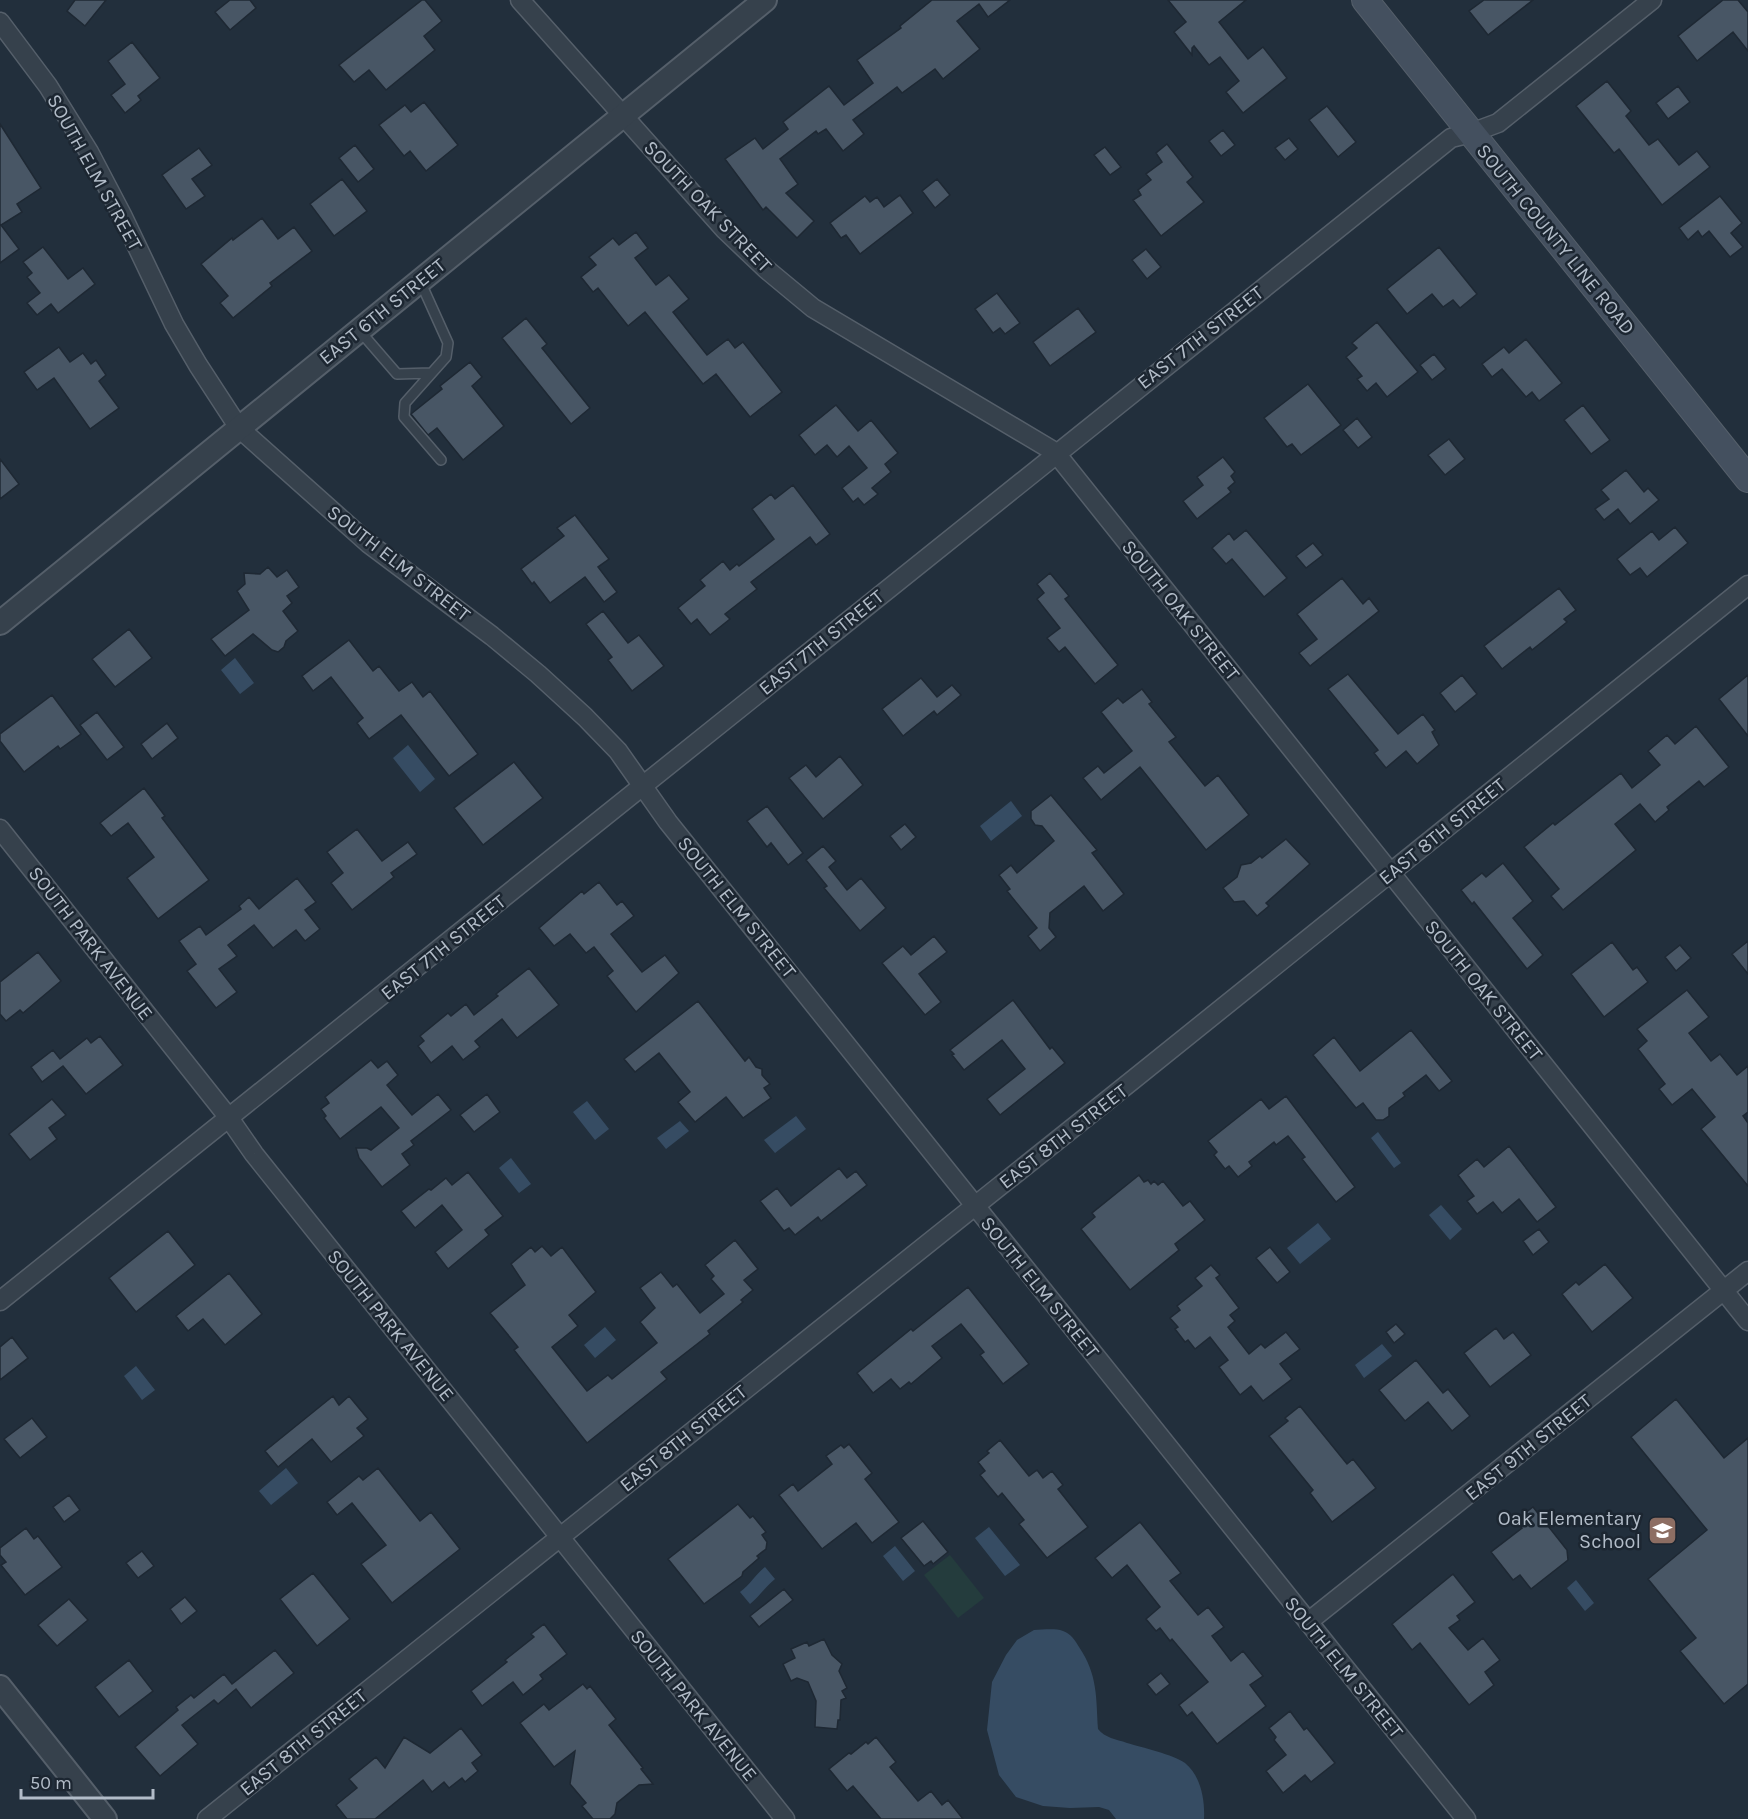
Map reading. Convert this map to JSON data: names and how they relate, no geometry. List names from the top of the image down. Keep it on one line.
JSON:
{"streets":{"main road":["SOUTH COUNTY LINE ROAD"],"street":["SOUTH ELM STREET","SOUTH OAK STREET","EAST 6TH STREET","EAST 7TH STREET","EAST 8TH STREET","SOUTH PARK AVENUE","EAST 9TH STREET"]},"crossings":[["SOUTH ELM STREET","EAST 6TH STREET"],["SOUTH ELM STREET","EAST 7TH STREET"],["SOUTH ELM STREET","EAST 8TH STREET"],["SOUTH ELM STREET","EAST 9TH STREET"],["SOUTH OAK STREET","EAST 6TH STREET"],["SOUTH OAK STREET","EAST 7TH STREET"],["SOUTH OAK STREET","EAST 8TH STREET"],["SOUTH OAK STREET","EAST 9TH STREET"],["SOUTH COUNTY LINE ROAD","EAST 7TH STREET"],["EAST 7TH STREET","SOUTH PARK AVENUE"],["EAST 8TH STREET","SOUTH PARK AVENUE"]],"places":{"school or university":["Oak Elementary School"]},"scale_bar":"50 m"}
